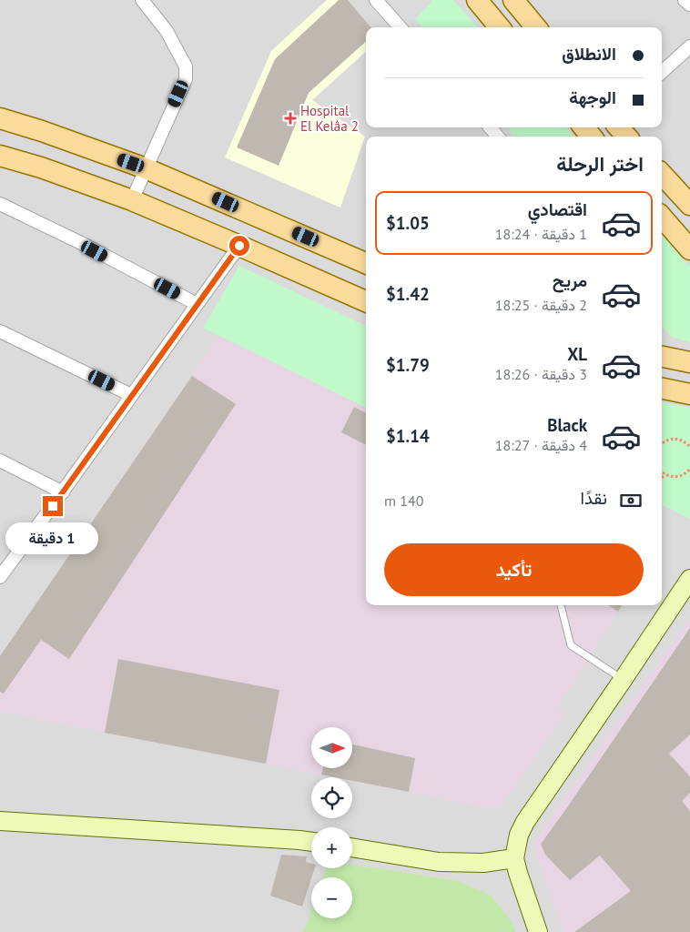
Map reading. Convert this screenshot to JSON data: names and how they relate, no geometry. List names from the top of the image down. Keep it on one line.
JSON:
{"places":{"health":["Hospital El Kelâa 2"]},"north":"right","page":{"banner":["الانطلاق","الوجهة"],"heading":"اختر الرحلة","list":[{"name":"اقتصادي","note":"1 دقيقة · 18:24","value":"$1.05"},{"name":"مريح","note":"2 دقيقة · 18:25","value":"$1.42"},{"name":"XL","note":"3 دقيقة · 18:26","value":"$1.79"},{"name":"Black","note":"4 دقيقة · 18:27","value":"$1.14"}],"pay":["نقدًا","140 m"],"bubble":"1 دقيقة","buttons":"تأكيد","map_buttons":["+","−"]}}
